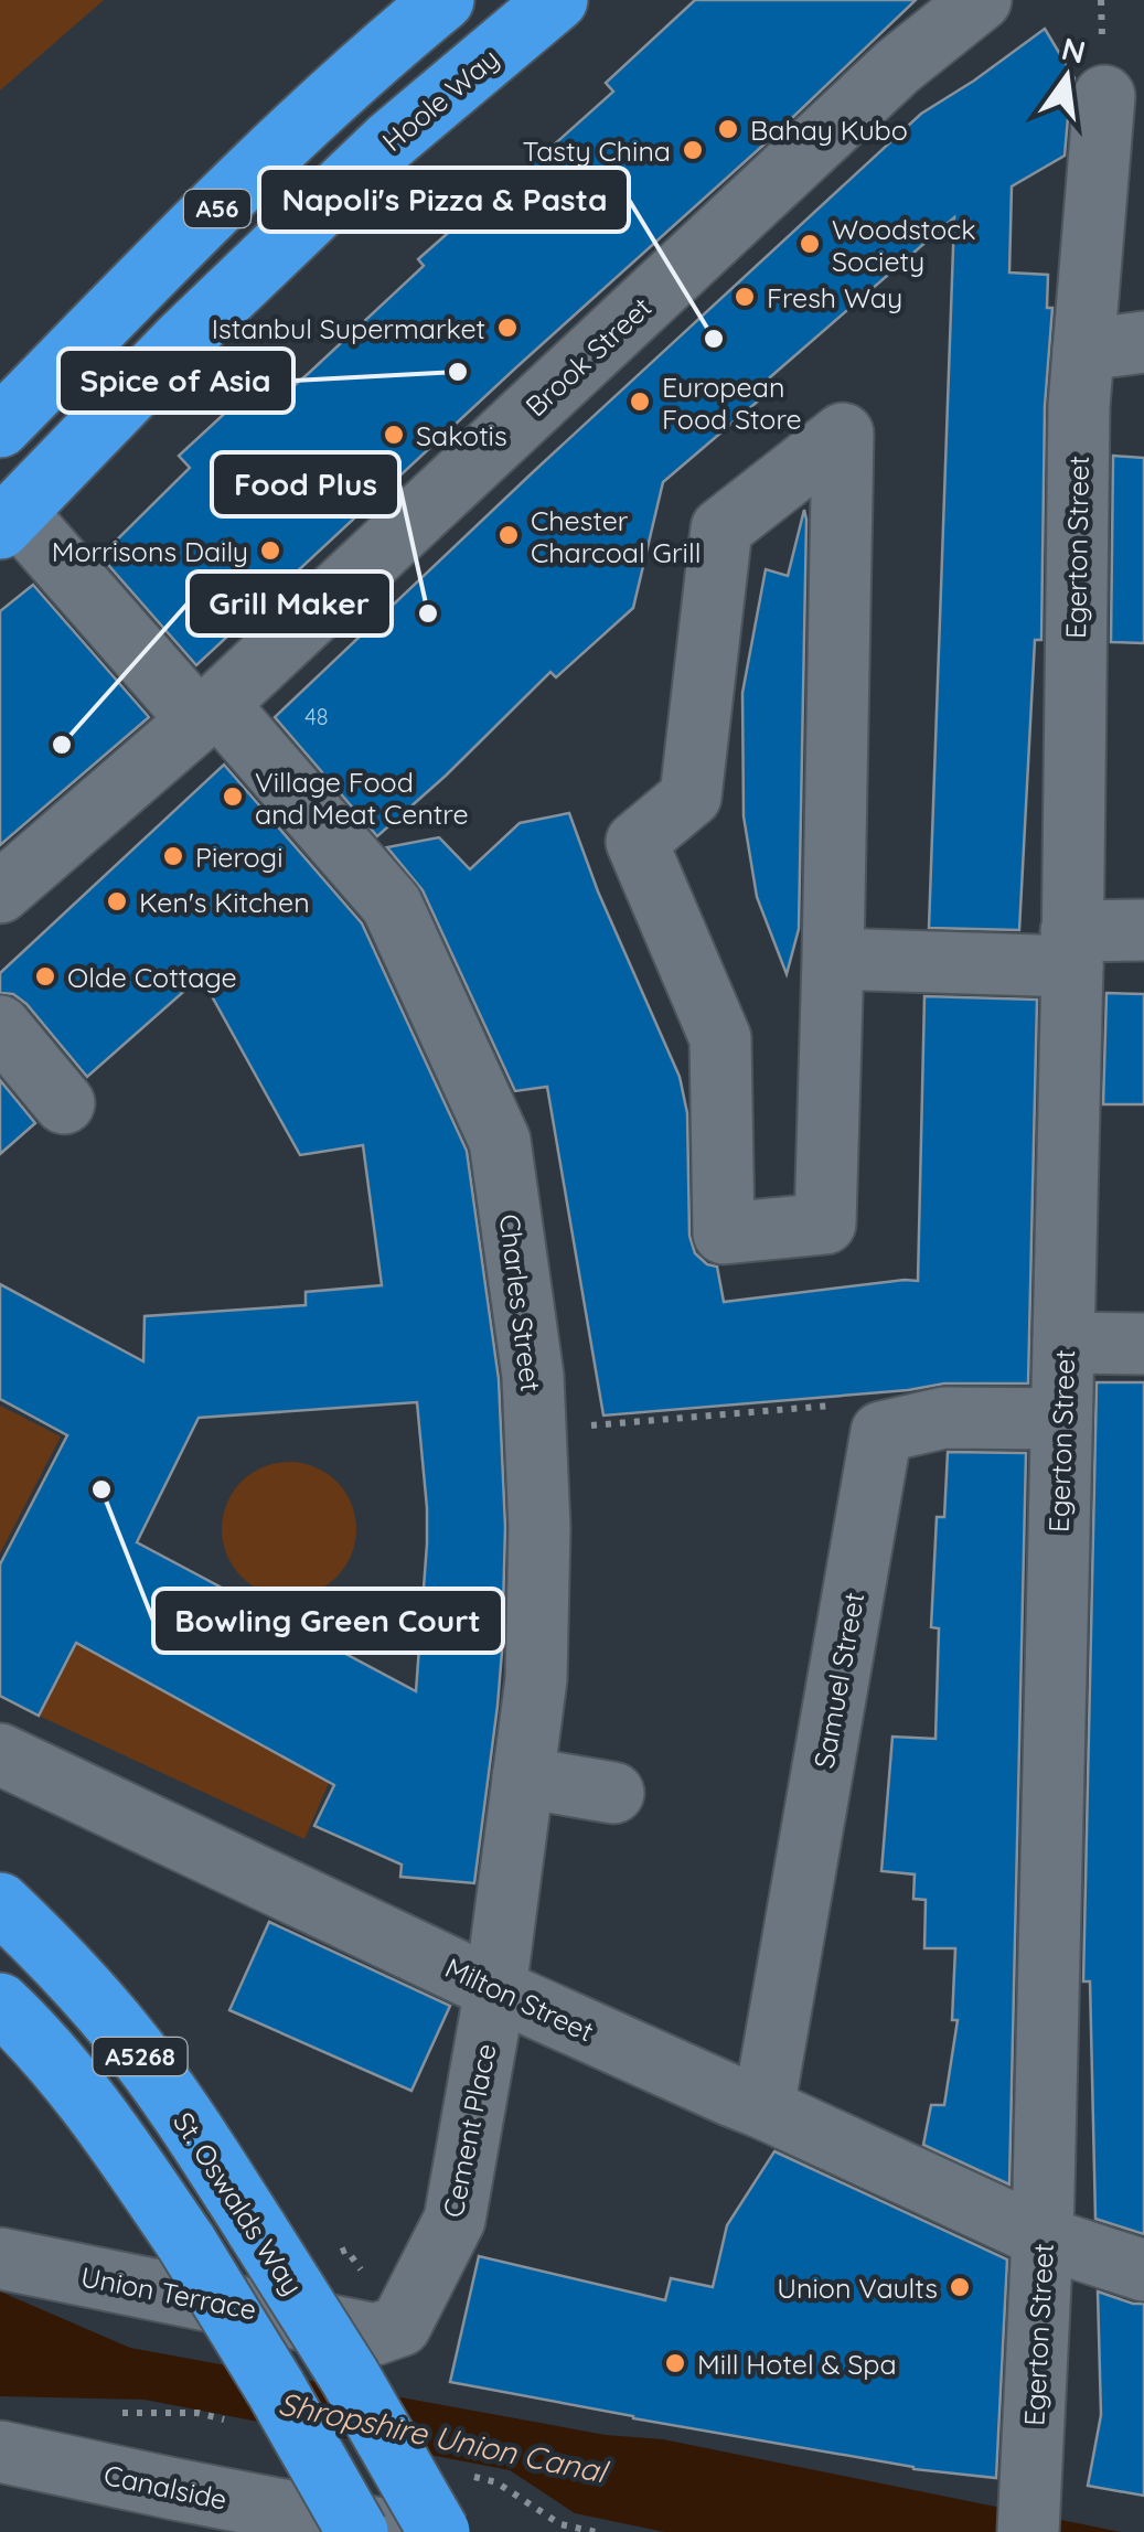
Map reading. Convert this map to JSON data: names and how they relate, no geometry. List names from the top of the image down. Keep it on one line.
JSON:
{"streets":{"highway":["Hoole Way","A56","A5268","St. Oswalds Way"],"street":["Brook Street","Egerton Street","Charles Street","Samuel Street","Milton Street","Cement Place","Union Terrace","Canalside"]},"crossings":[["Hoole Way","Charles Street"],["Brook Street","Charles Street"],["Egerton Street","Samuel Street"],["Egerton Street","Milton Street"],["Charles Street","Milton Street"],["Charles Street","Cement Place"],["Samuel Street","Milton Street"],["Milton Street","Cement Place"],["Cement Place","Union Terrace"]],"water":["Shropshire Union Canal"],"places":["Bahay Kubo","Tasty China","Woodstock Society","Fresh Way","Istanbul Supermarket","Napoli's Pizza & Pasta","Spice of Asia","European Food Store","Sakotis","Chester Charcoal Grill","Morrisons Daily","Food Plus","Grill Maker","Village Food and Meat Centre","Pierogi","Ken's Kitchen","Olde Cottage","Bowling Green Court","Union Vaults","Mill Hotel & Spa"],"house_numbers":["48"],"north":"top"}
